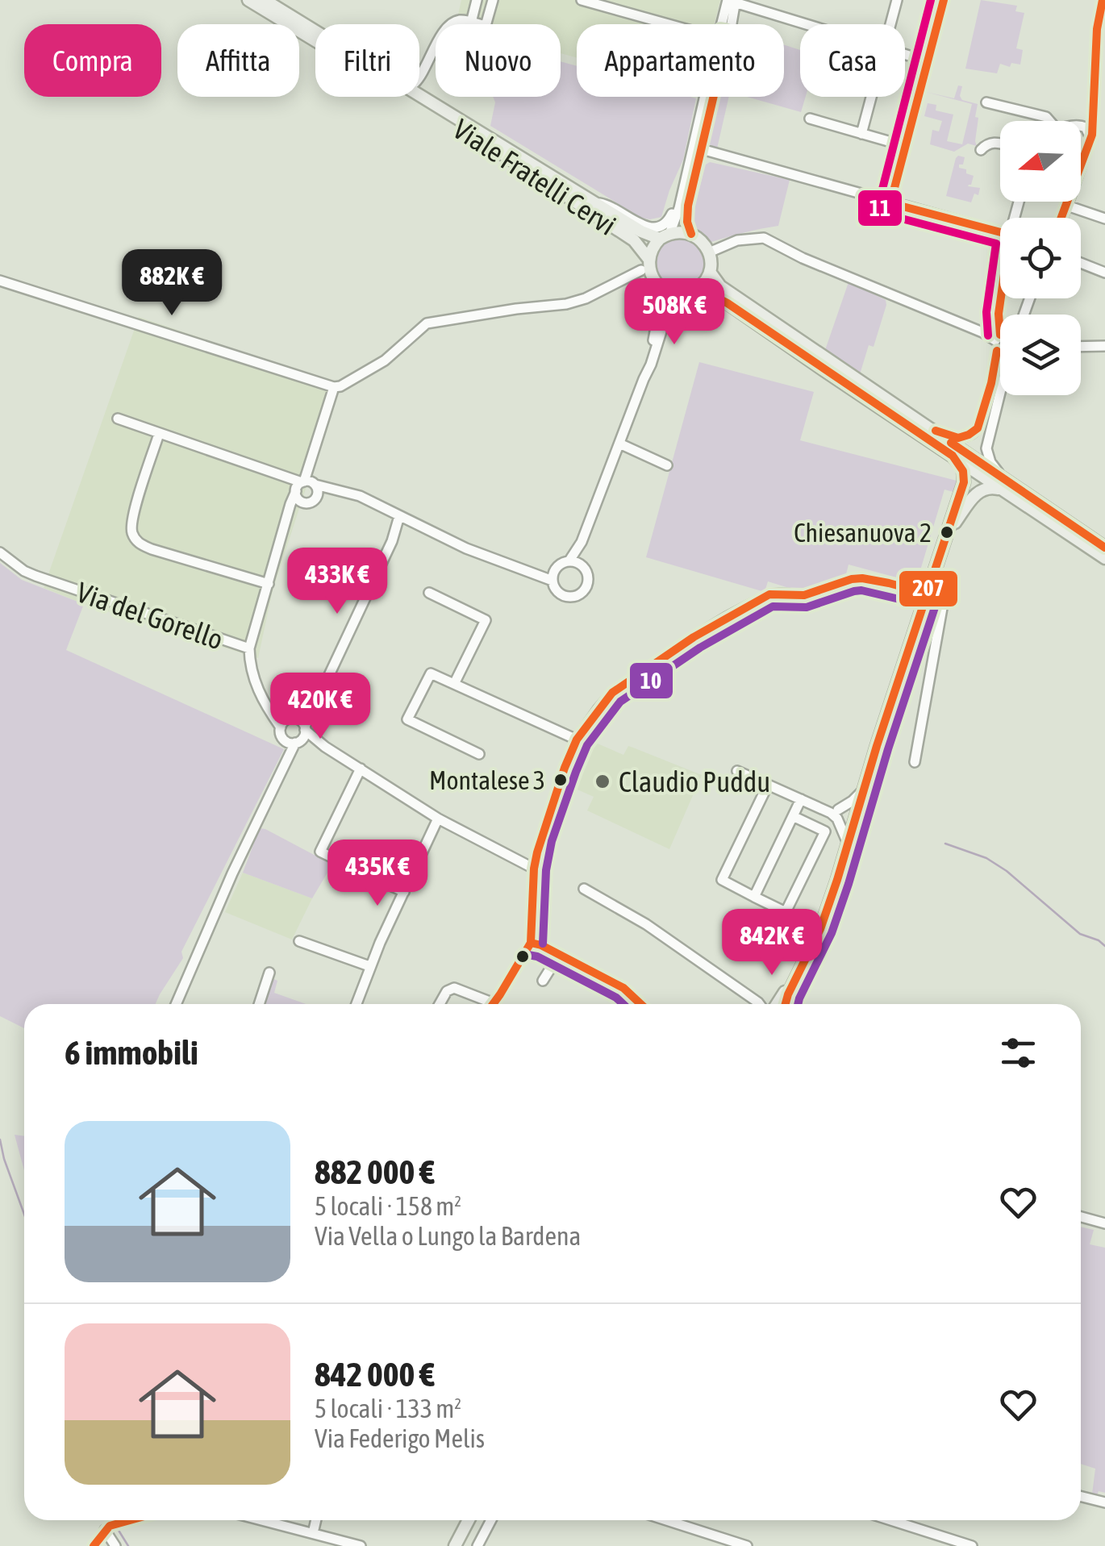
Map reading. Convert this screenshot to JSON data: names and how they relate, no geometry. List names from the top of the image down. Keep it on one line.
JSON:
{"streets":{"main road":["Viale Fratelli Cervi"],"street":["Via del Gorello"]},"places":["Chiesanuova 2","Montalese 3","Claudio Puddu"],"lines":["transit line 207","transit line 11","transit line 10"],"north":"left","page":{"chip":["Compra","Affitta","Filtri","Nuovo","Appartamento","Casa"],"price":["882K €","508K €","433K €","420K €","435K €","842K €"],"heading":"6 immobili","list":[{"name":"882 000 €","note":"5 locali · 158 m² · Via Vella o Lungo la Bardena"},{"name":"842 000 €","note":"5 locali · 133 m² · Via Federigo Melis"}]}}
